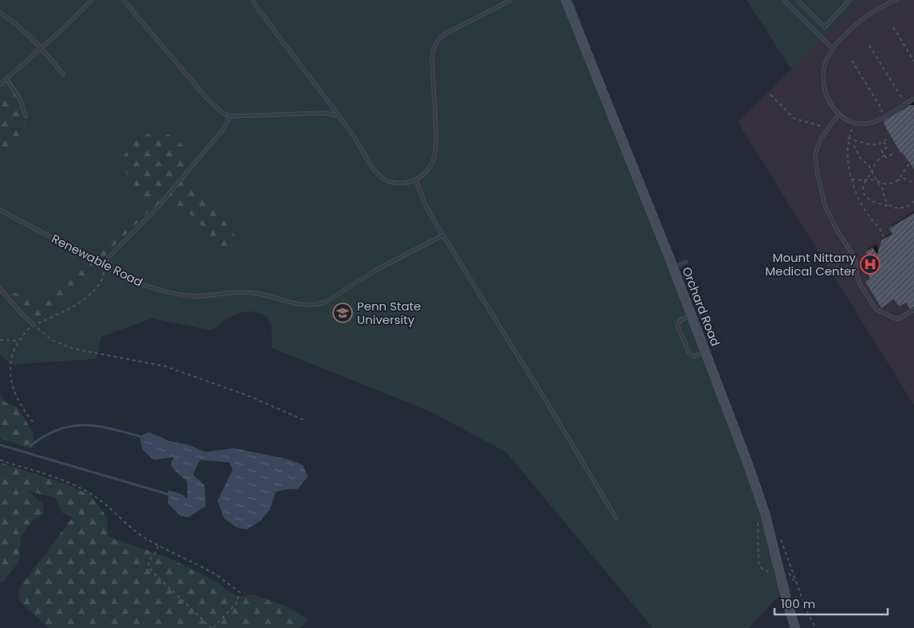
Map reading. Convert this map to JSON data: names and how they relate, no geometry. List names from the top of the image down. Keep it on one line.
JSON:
{"streets":{"street":["Orchard Road"],"lane":["Renewable Road"]},"places":{"hospital":["Mount Nittany Medical Center"],"school or university":["Penn State University"]},"scale_bar":"100 m"}
